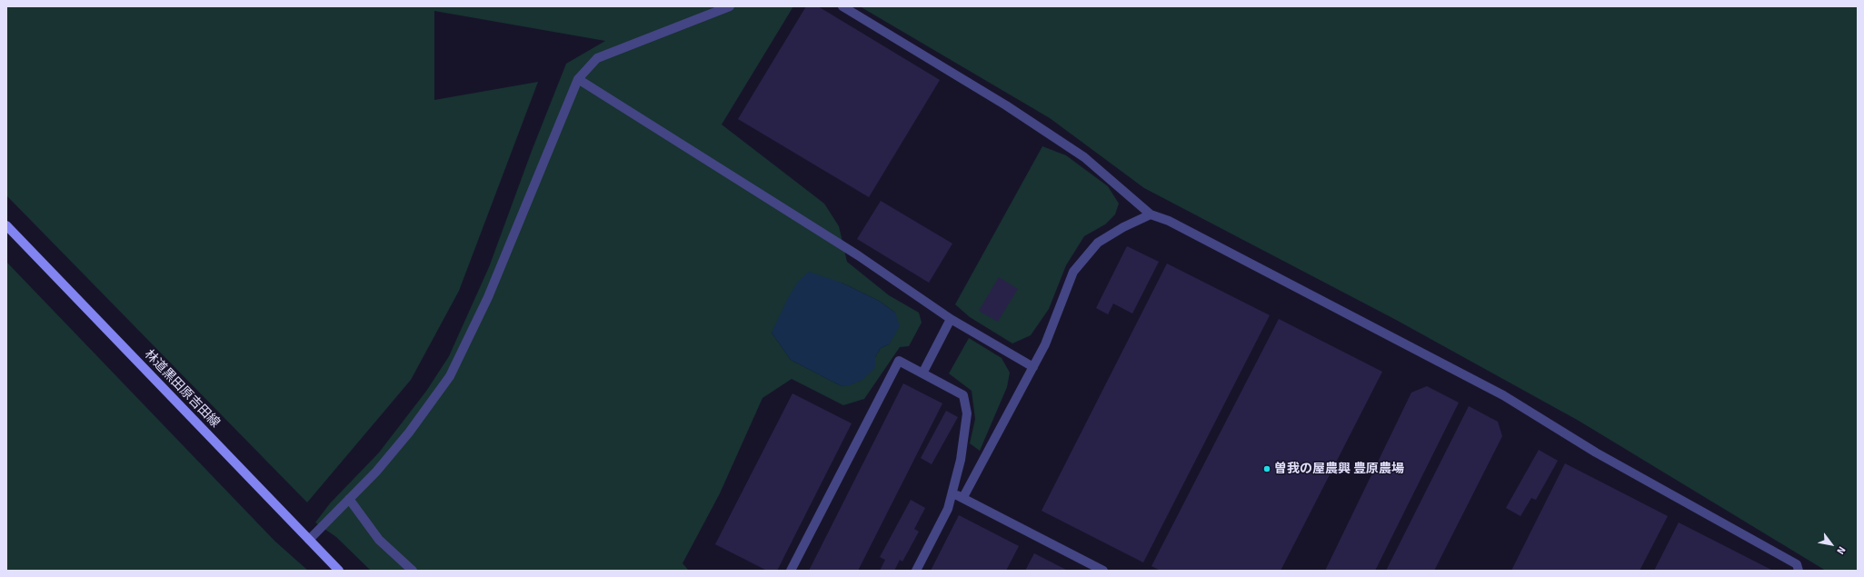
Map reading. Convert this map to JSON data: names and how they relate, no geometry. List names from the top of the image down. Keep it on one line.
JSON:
{"streets":{"street":["林道黒田原吉田線"]},"places":["曽我の屋農興 豊原農場"],"north":"bottom right"}
